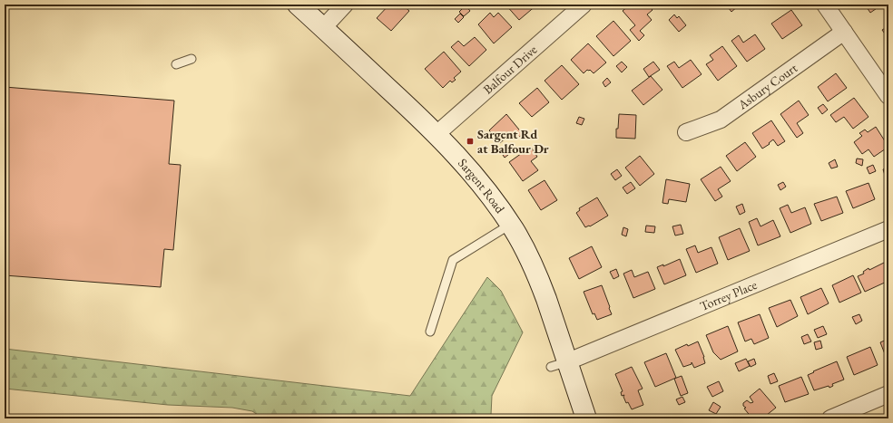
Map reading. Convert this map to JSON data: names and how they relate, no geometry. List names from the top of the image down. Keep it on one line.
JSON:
{"streets":{"main road":["Sargent Road"],"street":["Balfour Drive","Asbury Court","Torrey Place"]},"crossings":[["Balfour Drive","Sargent Road"],["Sargent Road","Torrey Place"]],"places":{"transit":["Sargent Rd at Balfour Dr"]}}
